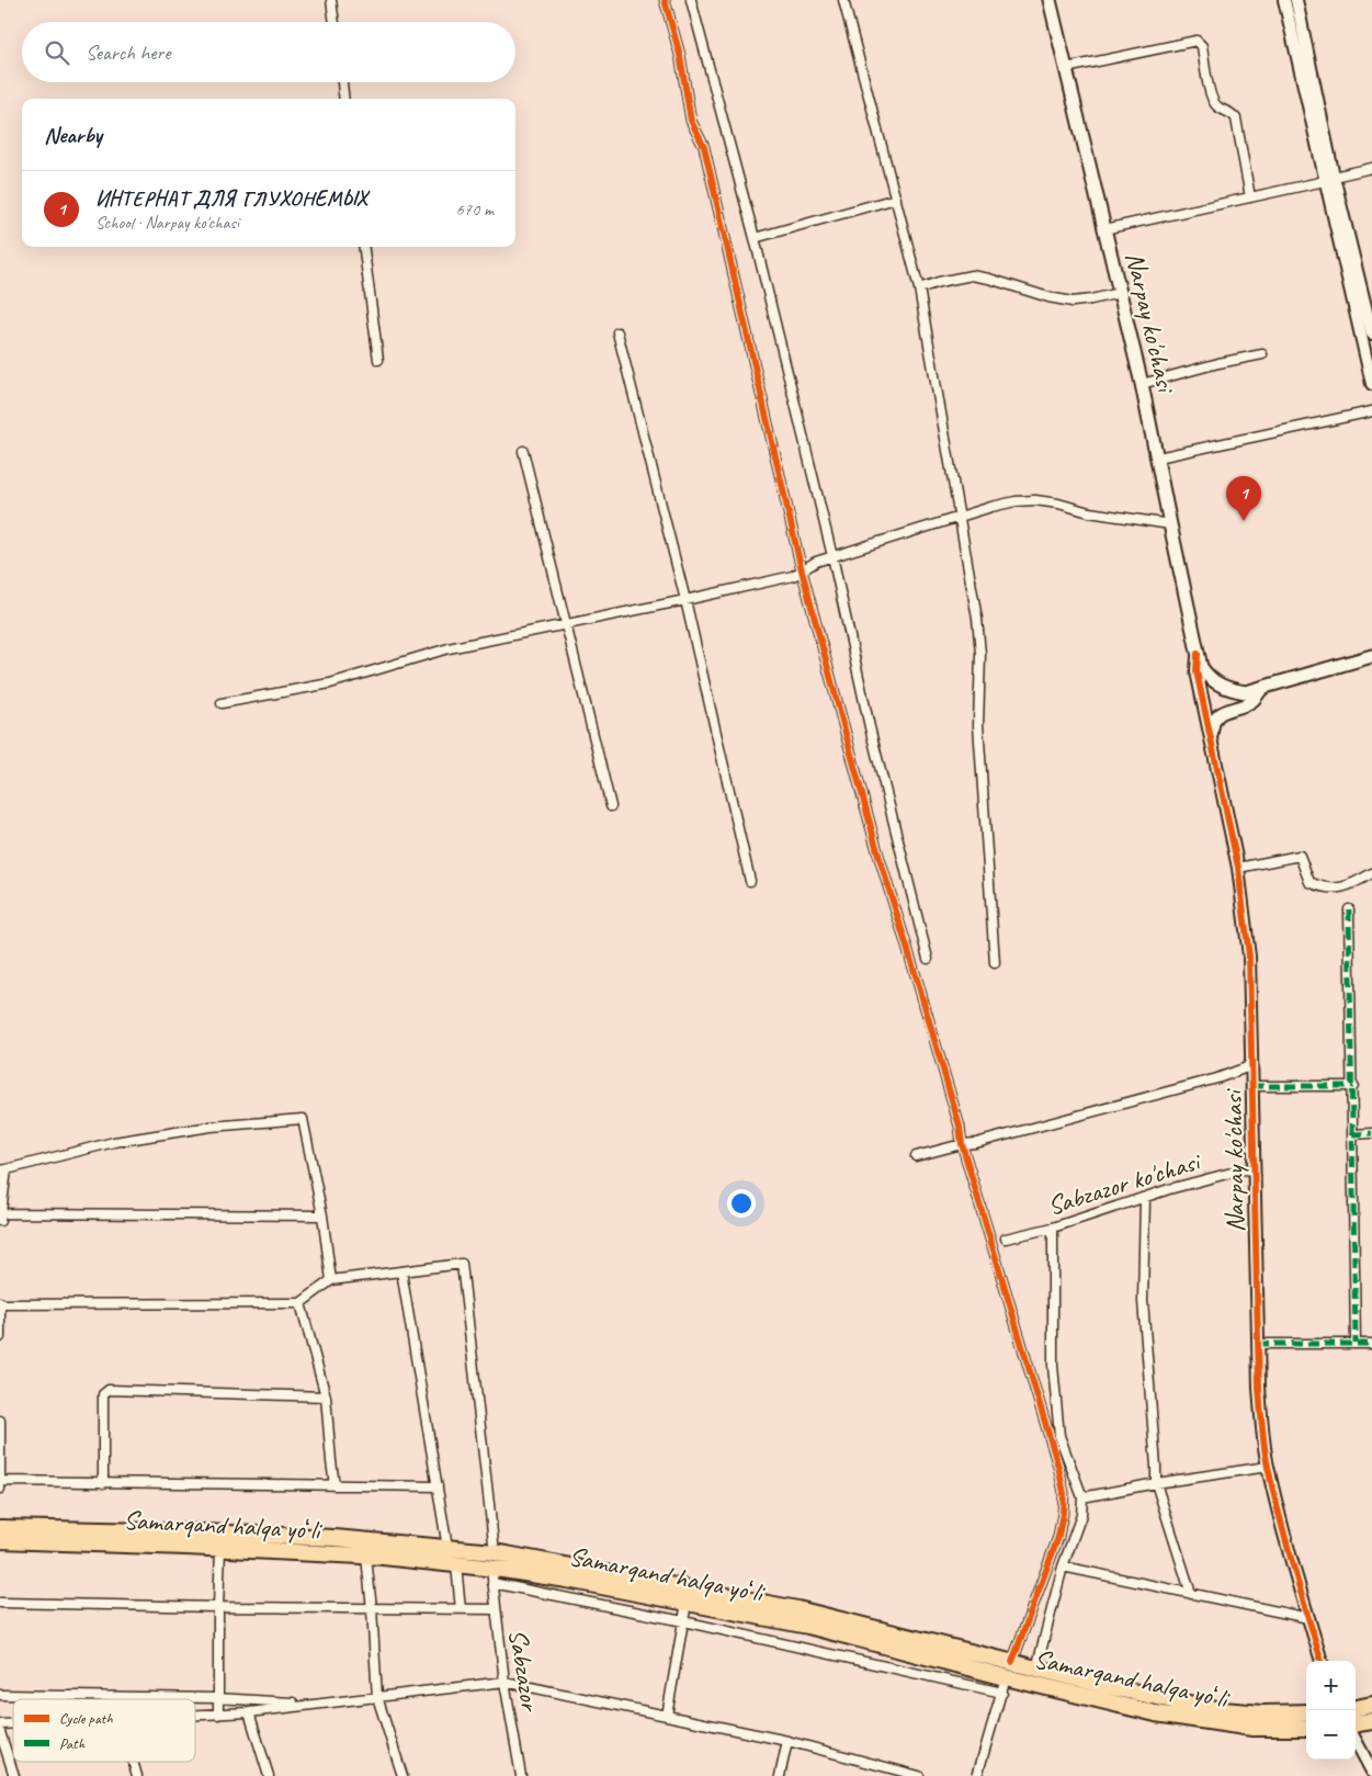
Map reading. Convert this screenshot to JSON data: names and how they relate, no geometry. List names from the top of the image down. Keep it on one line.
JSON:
{"streets":{"highway":["Samarqand halqa yoʻli"],"main road":["Narpay ko'chasi"],"street":["Sabzazor ko'chasi","Sabzazor"]},"crossings":[["Narpay ko'chasi","Sabzazor ko'chasi"],["Samarqand halqa yoʻli","Sabzazor"]],"legend":["Cycle path","Path"],"page":{"search":"Search here","heading":"Nearby","list":[{"mark":"1","name":"ИНТЕРНАТ ДЛЯ ГЛУХОНЕМЫХ","note":"School · Narpay ko'chasi","value":"670 m"}],"pins":"1","map_buttons":["+","−"]}}
